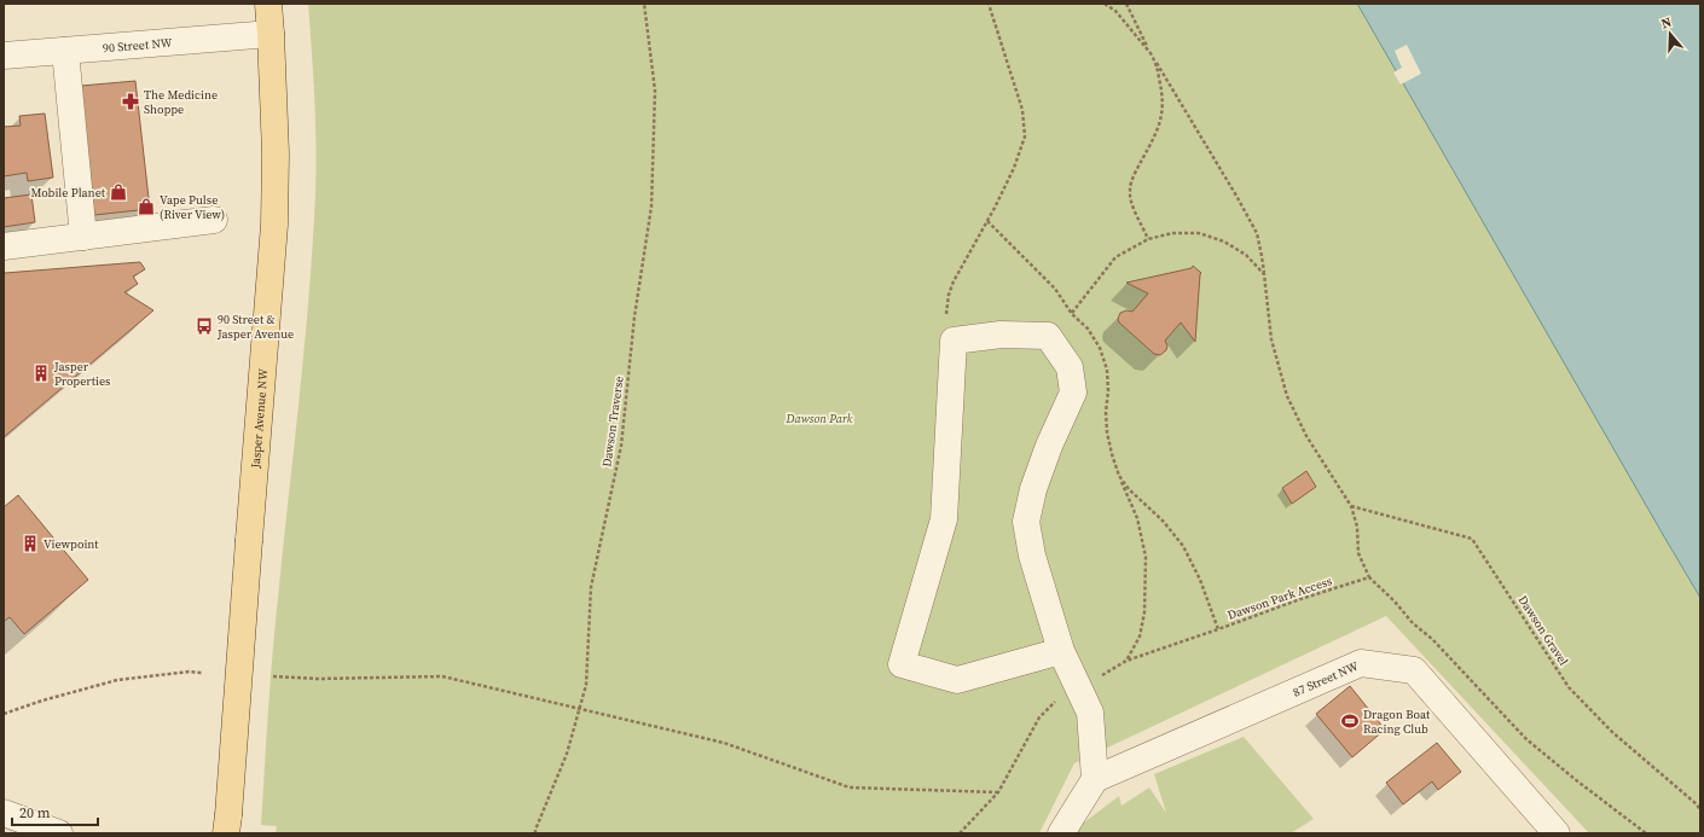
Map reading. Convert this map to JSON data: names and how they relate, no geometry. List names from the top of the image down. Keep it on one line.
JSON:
{"streets":{"main road":["Jasper Avenue NW"],"street":["90 Street NW","87 Street NW"],"path":["Dawson Traverse","Dawson Park Access","Dawson Gravel"]},"crossings":[["90 Street NW","Jasper Avenue NW"]],"parks":["Dawson Park"],"places":{"pharmacy":["The Medicine Shoppe"],"shop":["Mobile Planet","Vape Pulse (River View)"],"bus stop":["90 Street & Jasper Avenue"],"building":["Jasper Properties","Viewpoint"],"sports":["Dragon Boat Racing Club"]},"scale_bar":"20 m","north":"top"}
